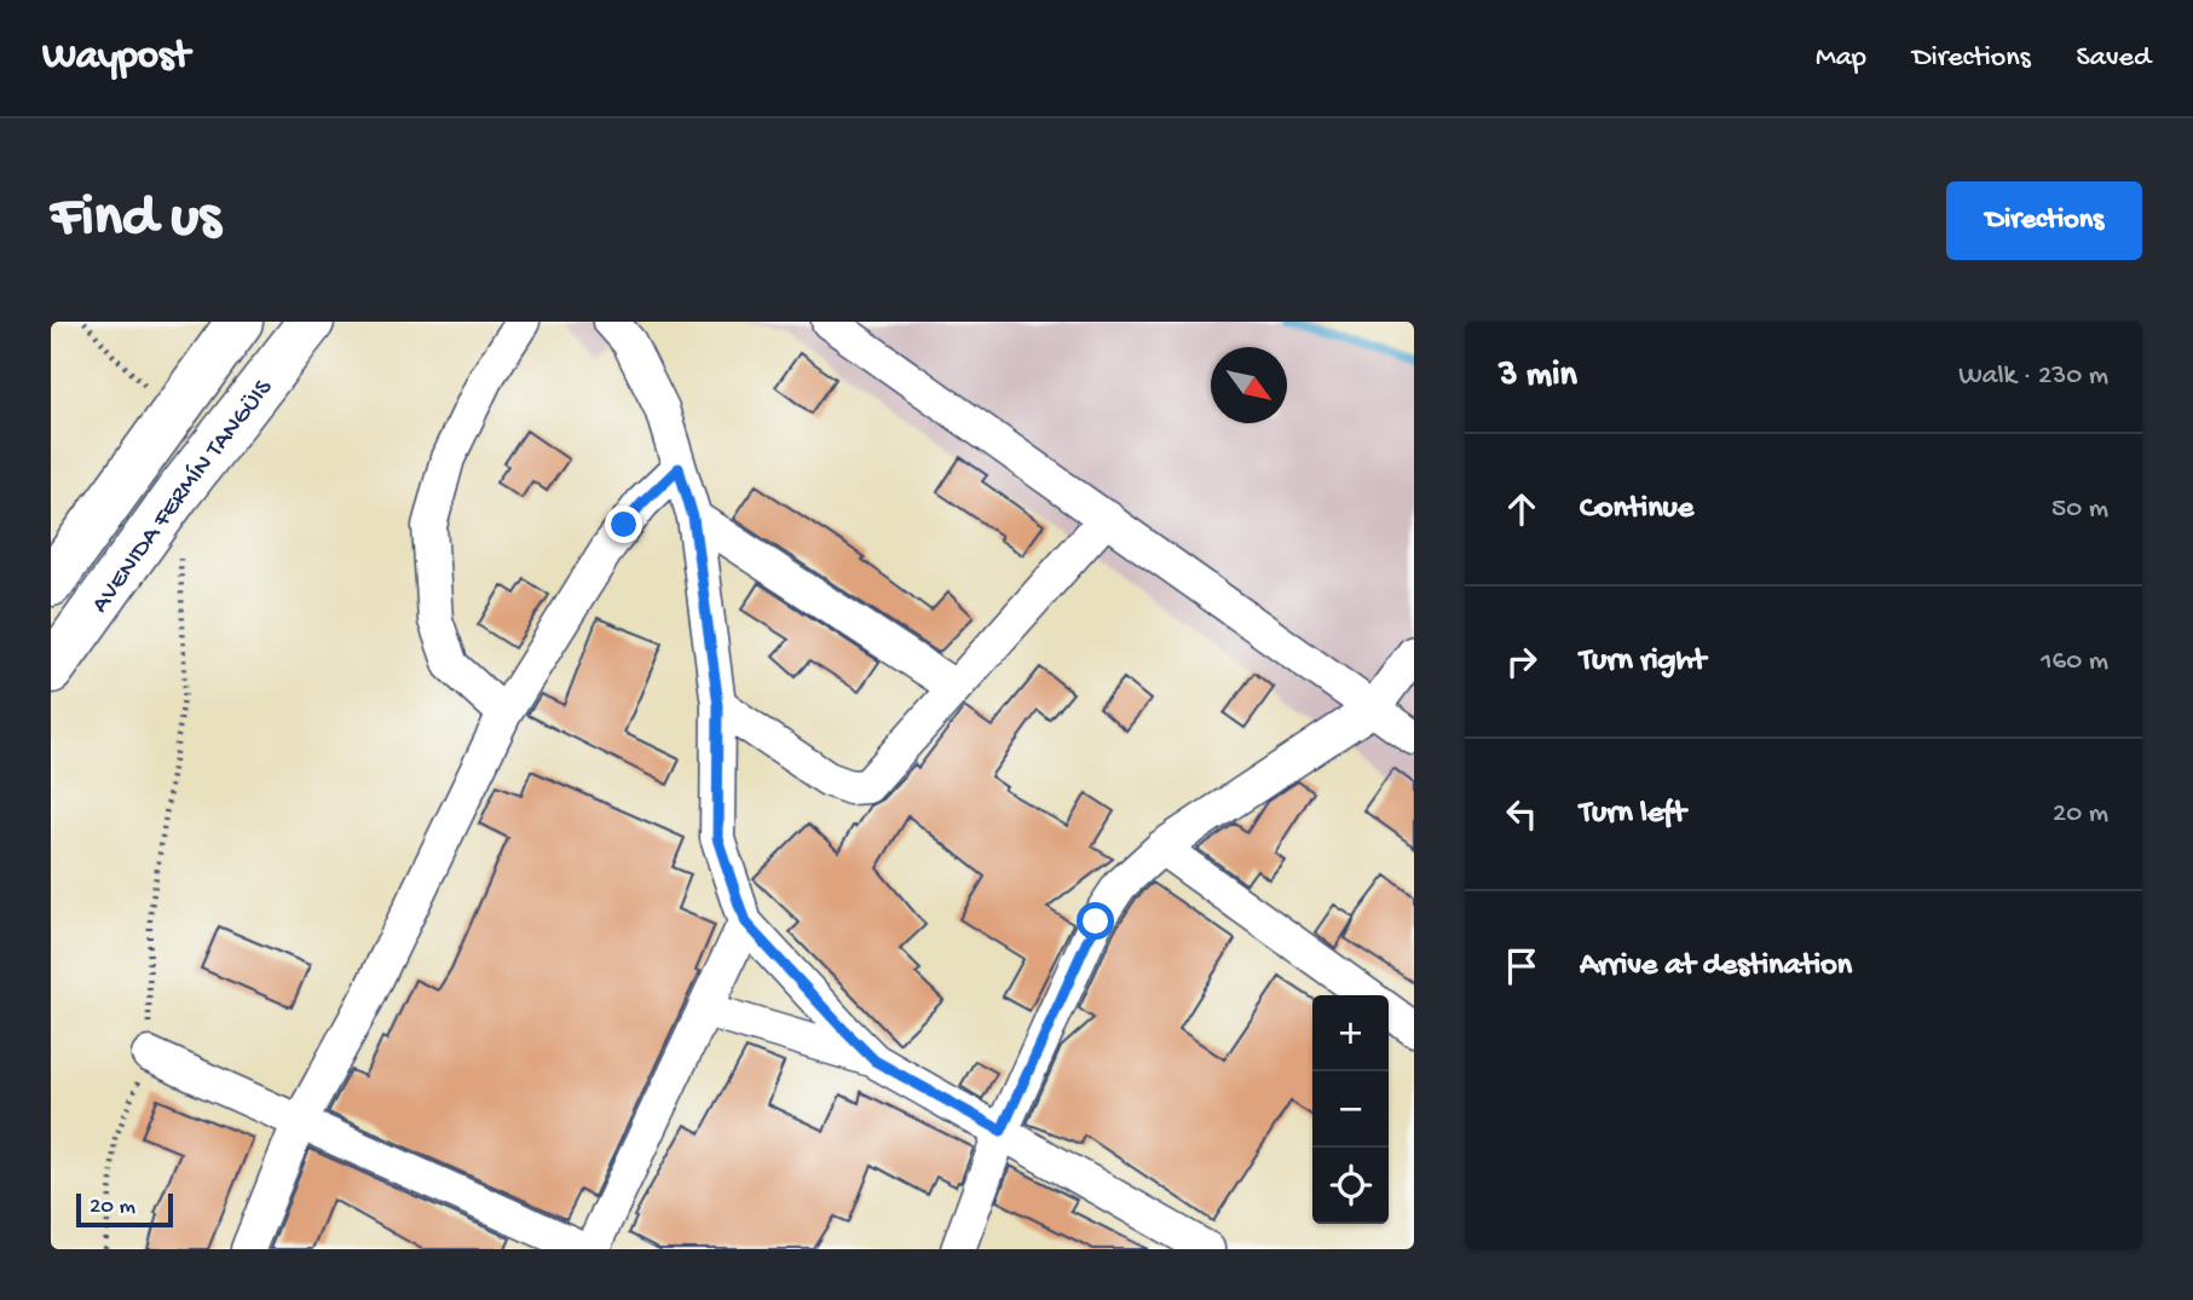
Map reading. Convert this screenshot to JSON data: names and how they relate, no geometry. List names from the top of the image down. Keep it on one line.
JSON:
{"streets":{"main road":["AVENIDA FERMÍN TANGÜIS"]},"scale_bar":"20 m","north":"bottom right","page":{"header":"Waypost","nav":["Map","Directions","Saved"],"buttons":"Directions","title":"Find us","heading":["3 min","Walk · 230 m"],"list":[["Continue","50 m"],["Turn right","160 m"],["Turn left","20 m"],"Arrive at destination"],"map_buttons":["+","−"],"scale":"20 m"}}
